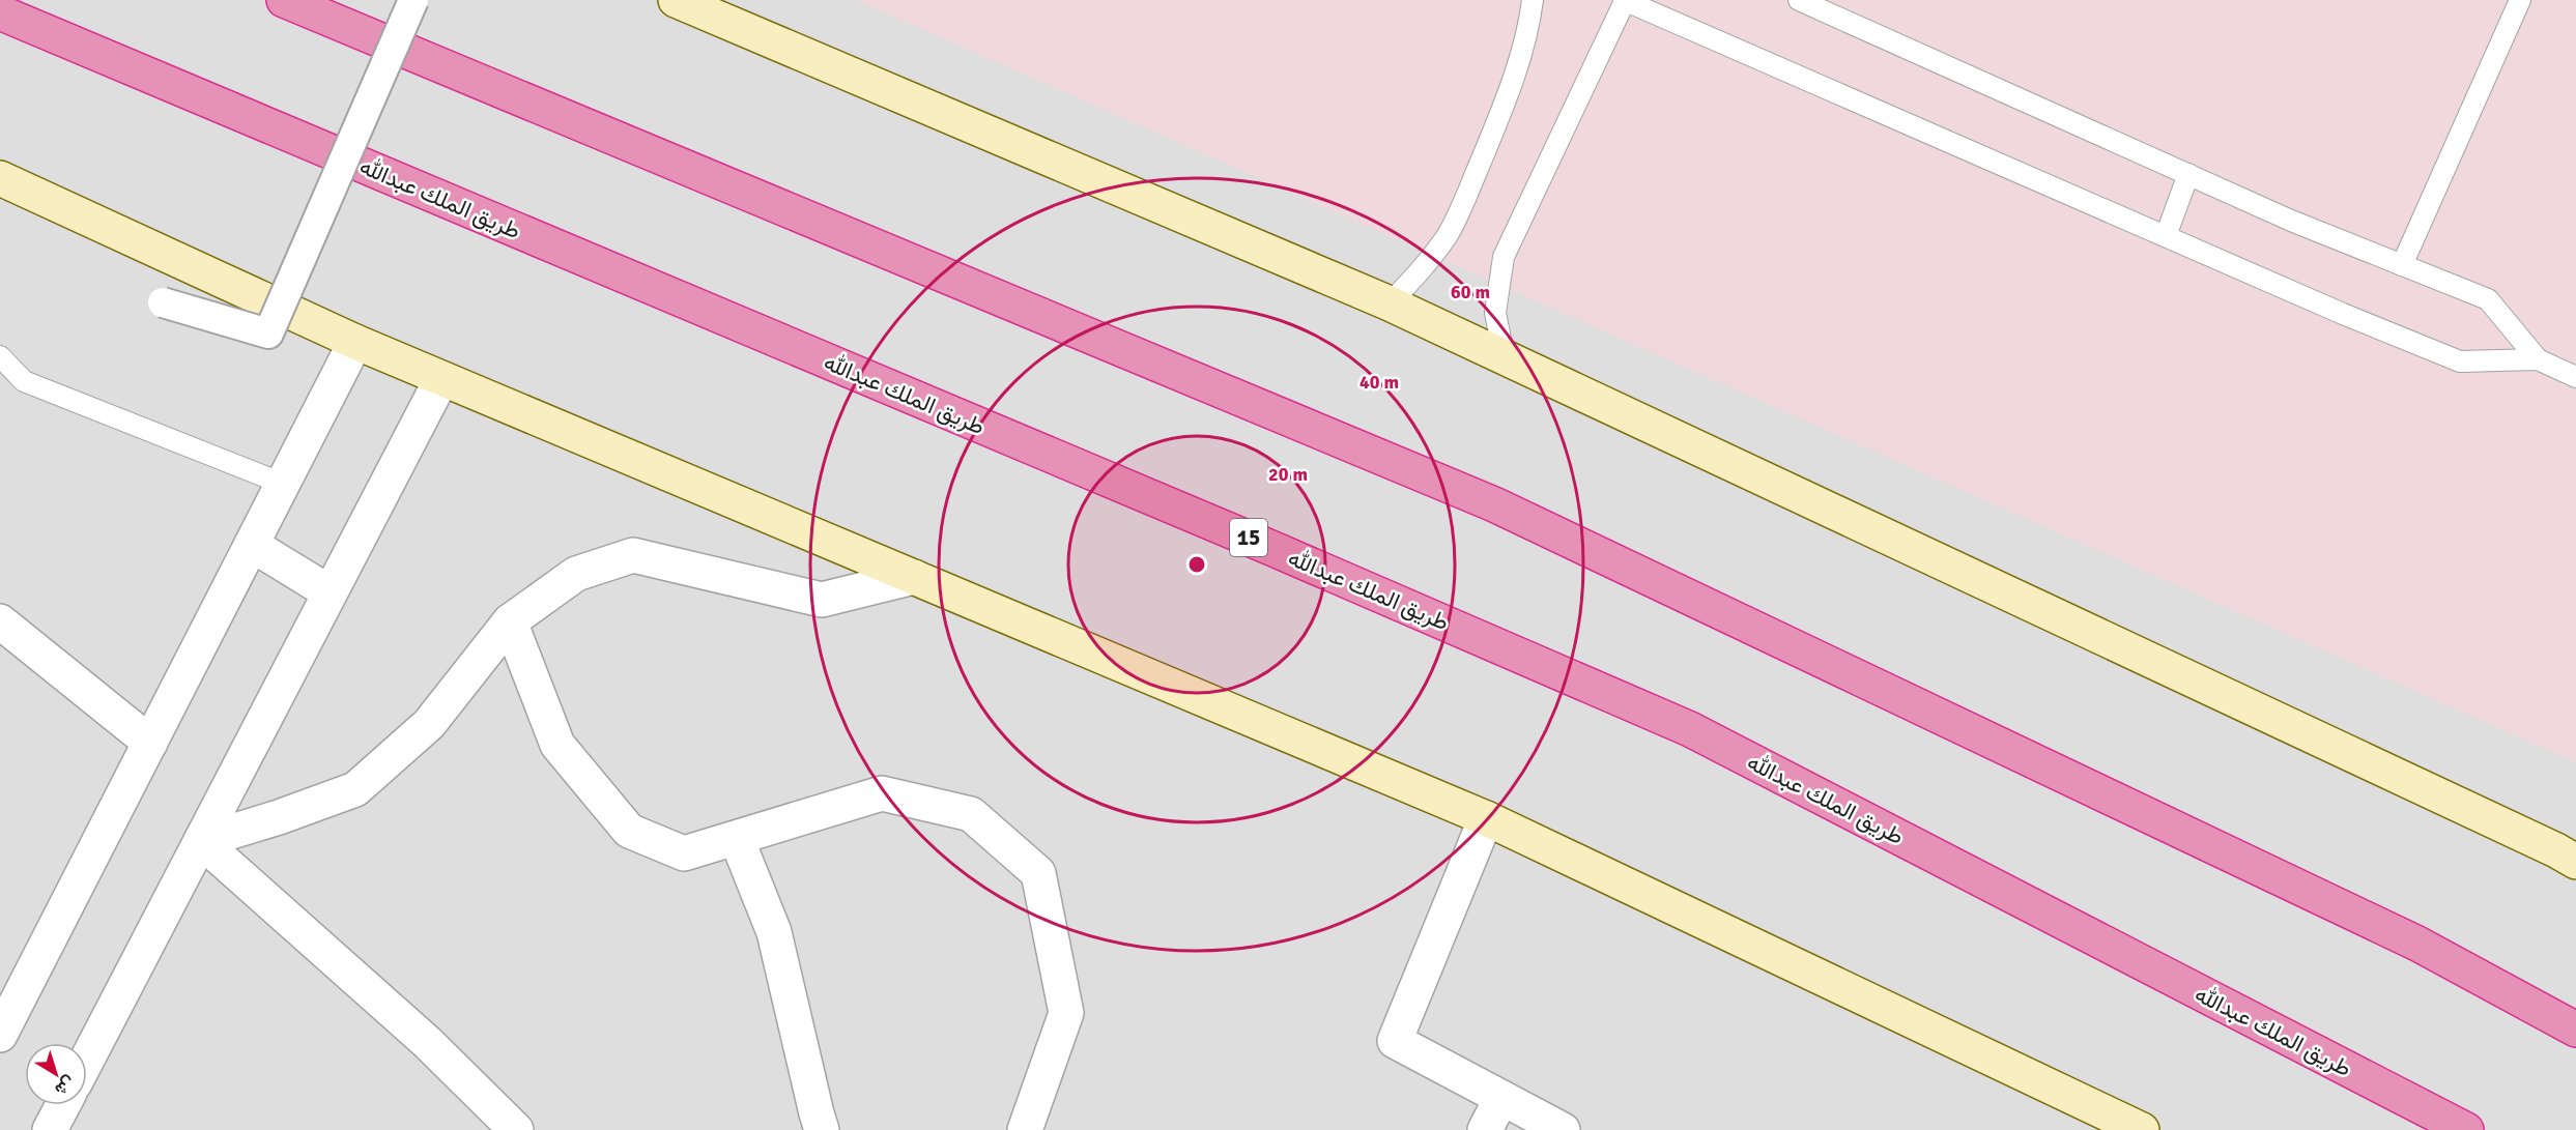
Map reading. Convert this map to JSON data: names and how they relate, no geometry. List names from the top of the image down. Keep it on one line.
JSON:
{"streets":{"highway":["طريق الملك عبدالله","15"]},"north":"bottom right","rings":["60 m","40 m","20 m"]}
